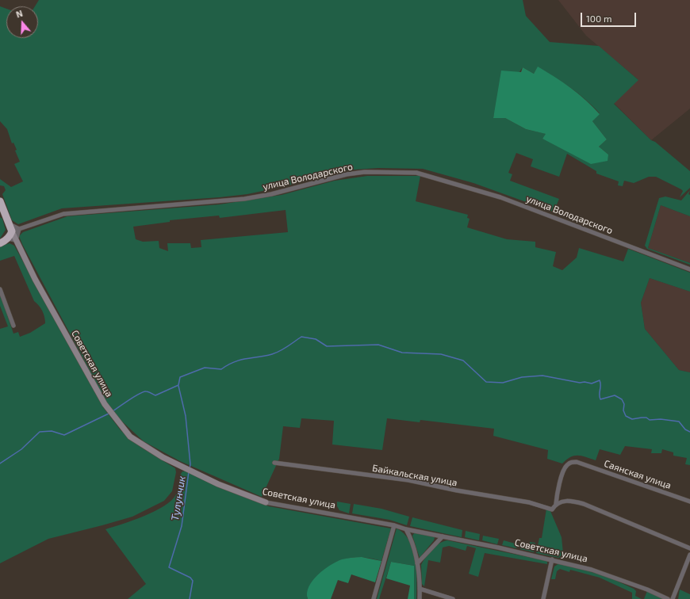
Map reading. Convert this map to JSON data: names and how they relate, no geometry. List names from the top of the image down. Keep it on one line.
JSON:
{"streets":{"street":["улица Володарского","Советская улица","Саянская улица","Байкальская улица"]},"crossings":[["улица Володарского","Советская улица"],["Саянская улица","Байкальская улица"]],"water":["Тулунчик"],"scale_bar":"100 m","north":"top"}
